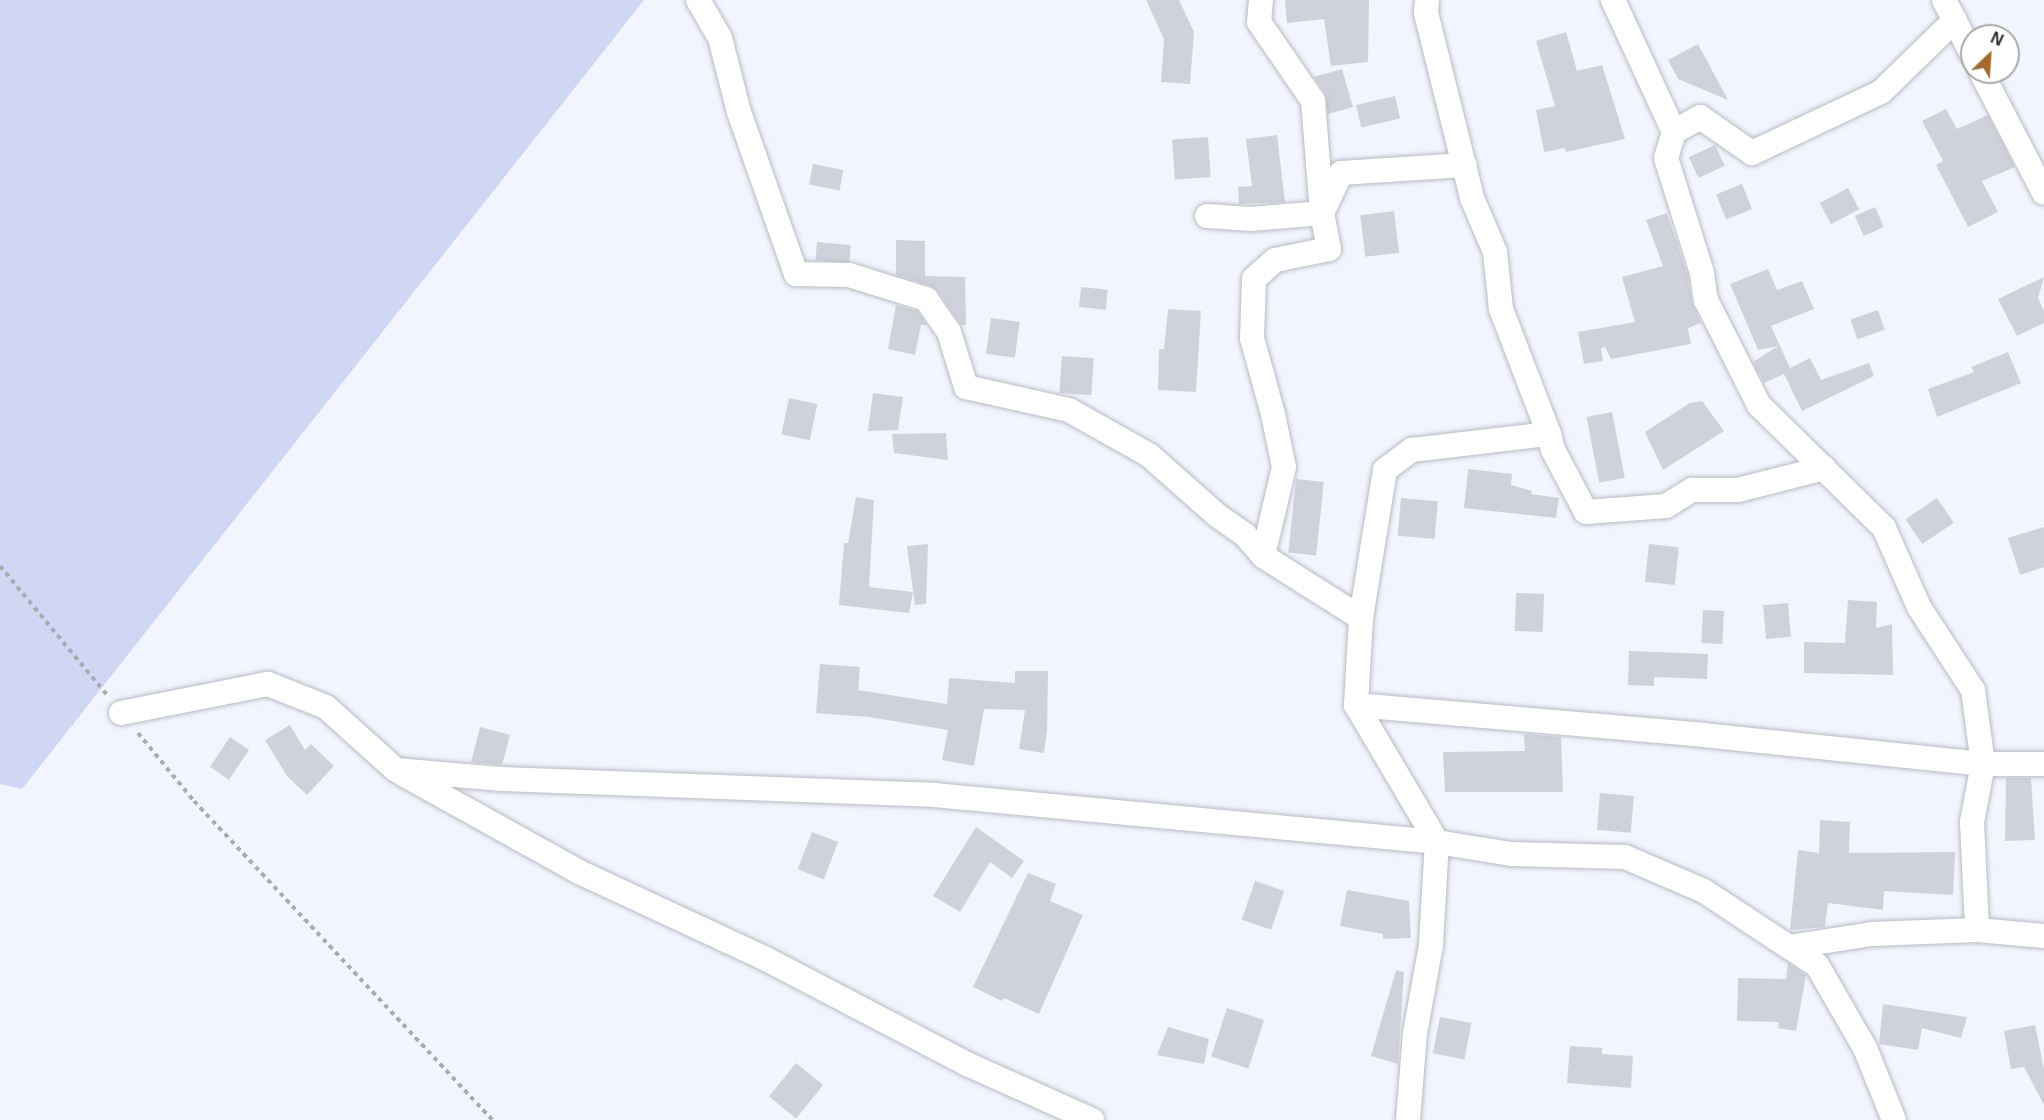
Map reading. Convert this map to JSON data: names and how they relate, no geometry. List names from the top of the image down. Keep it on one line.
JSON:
{"north":"top right"}
